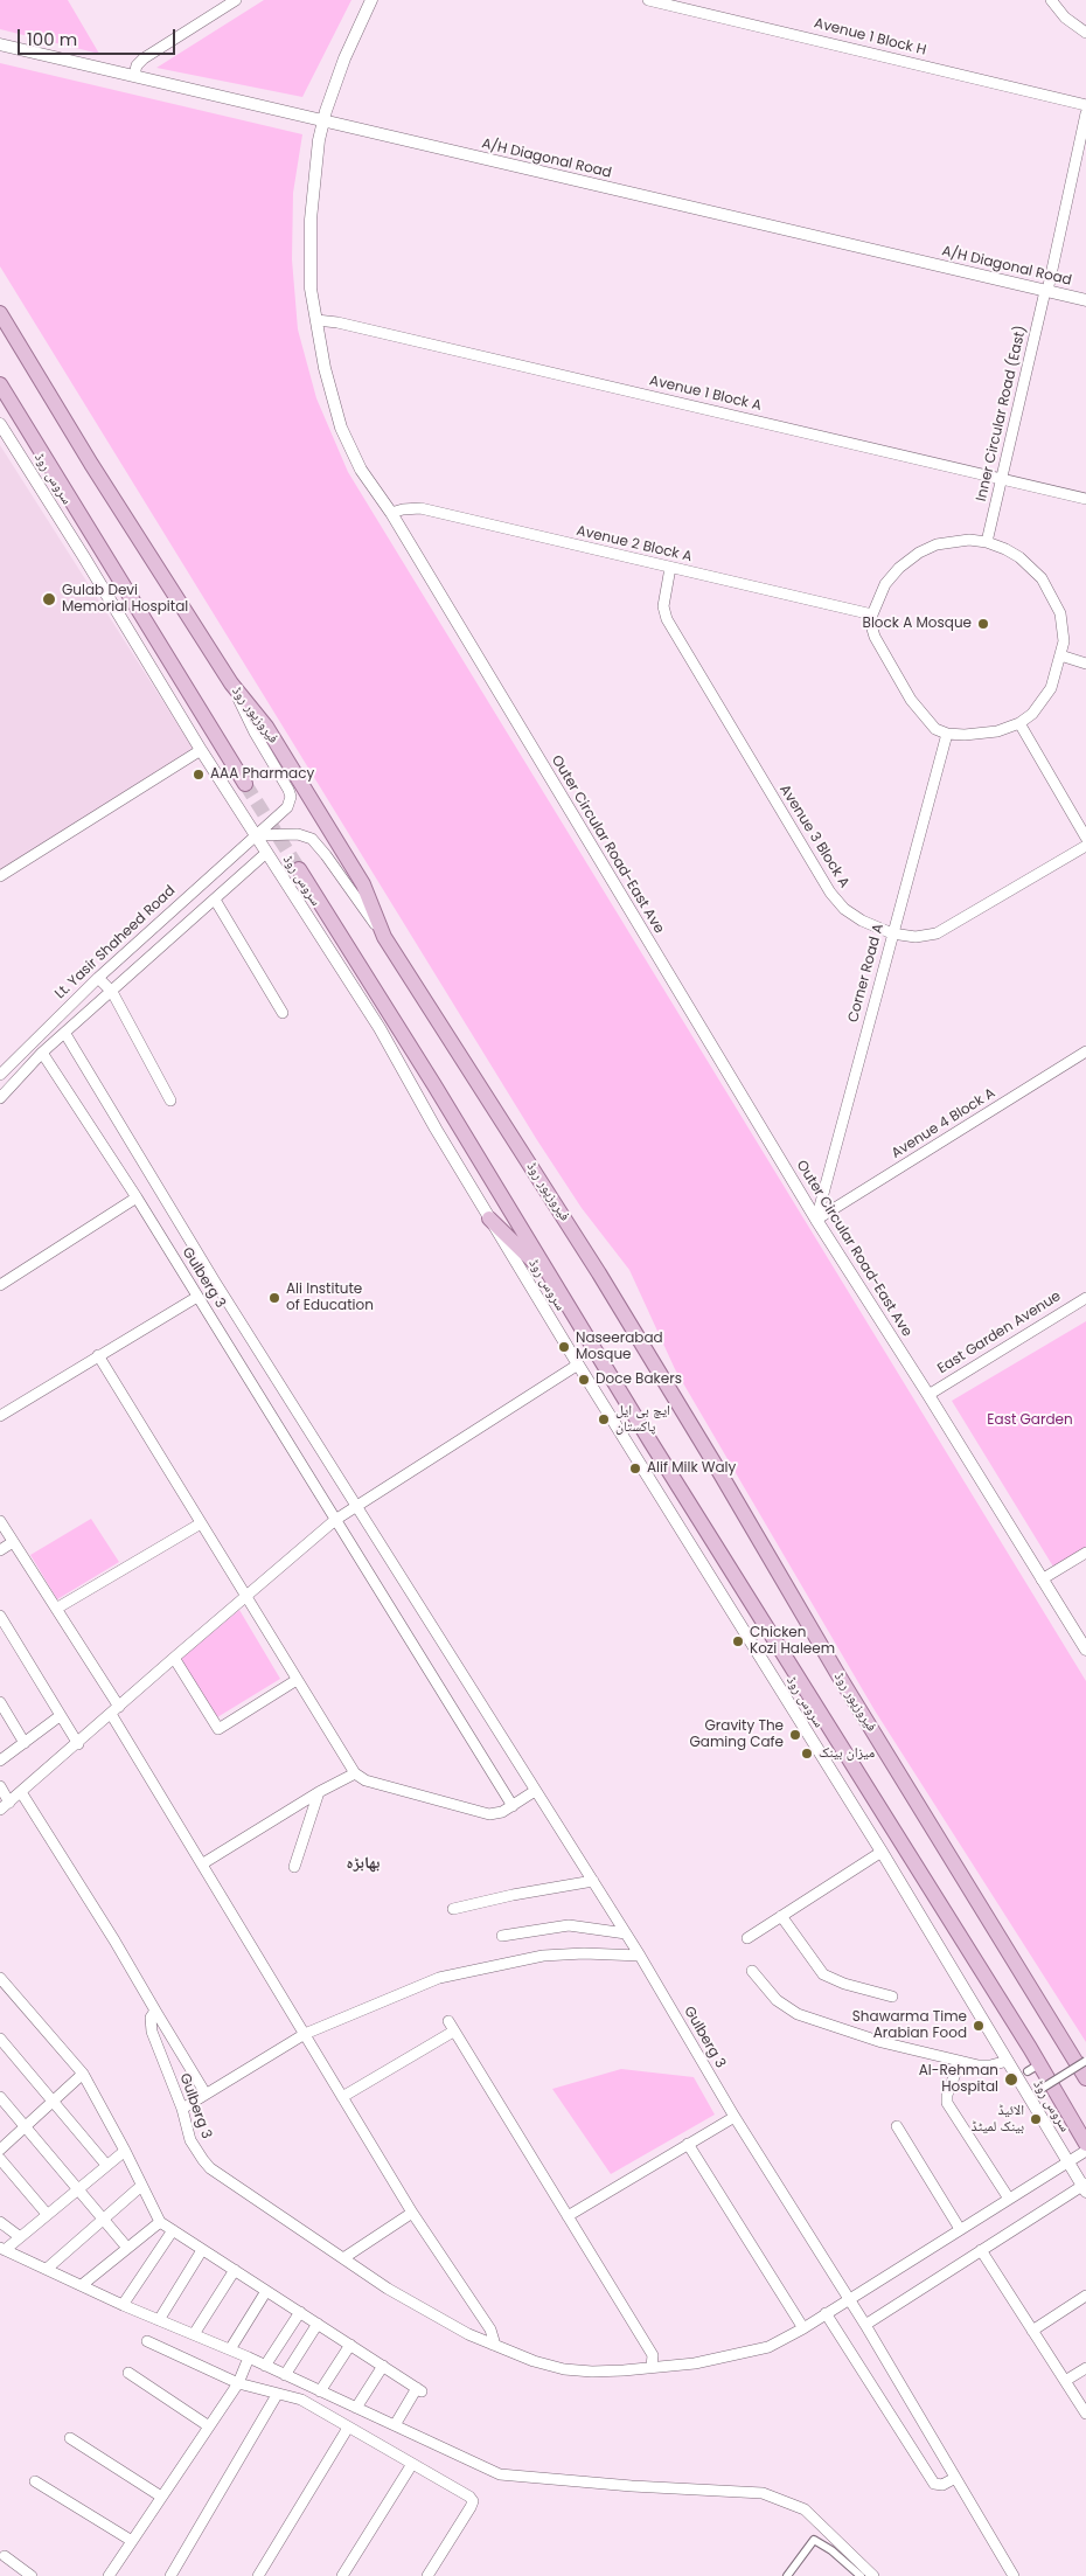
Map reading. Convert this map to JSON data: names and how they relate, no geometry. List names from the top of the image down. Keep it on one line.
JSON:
{"streets":{"main road":["فیروزپور روڈ"],"street":["Avenue 1 Block H","A/H Diagonal Road","Avenue 1 Block A","Inner Circular Road (East)","سروس روڈ","Avenue 2 Block A","Avenue 3 Block A","Outer Circular Road-East Ave","Lt. Yasir Shaheed Road","Corner Road A","Avenue 4 Block A","Gulberg 3","East Garden Avenue"]},"crossings":[["A/H Diagonal Road","Inner Circular Road (East)"],["A/H Diagonal Road","Outer Circular Road-East Ave"],["Avenue 1 Block A","Inner Circular Road (East)"],["Avenue 1 Block A","Outer Circular Road-East Ave"],["Inner Circular Road (East)","Avenue 2 Block A"],["Inner Circular Road (East)","Corner Road A"],["سروس روڈ","Lt. Yasir Shaheed Road"],["سروس روڈ","Gulberg 3"],["Avenue 2 Block A","Avenue 3 Block A"],["Avenue 2 Block A","Outer Circular Road-East Ave"],["Avenue 2 Block A","Corner Road A"],["فیروزپور روڈ","Lt. Yasir Shaheed Road"],["Avenue 3 Block A","Corner Road A"],["Outer Circular Road-East Ave","Corner Road A"],["Outer Circular Road-East Ave","Avenue 4 Block A"],["Outer Circular Road-East Ave","East Garden Avenue"],["Corner Road A","Avenue 4 Block A"]],"districts":["بھابڑہ"],"parks":["East Garden"],"places":["Gulab Devi Memorial Hospital","Block A Mosque","AAA Pharmacy","Ali Institute of Education","Naseerabad Mosque","Doce Bakers","ایچ بی ایل پاکستان","Alif Milk Waly","Chicken Kozi Haleem","Gravity The Gaming Cafe","میزان بینک","Shawarma Time Arabian Food","Al-Rehman Hospital","الائیڈ بینک لمیٹڈ"],"scale_bar":"100 m"}
